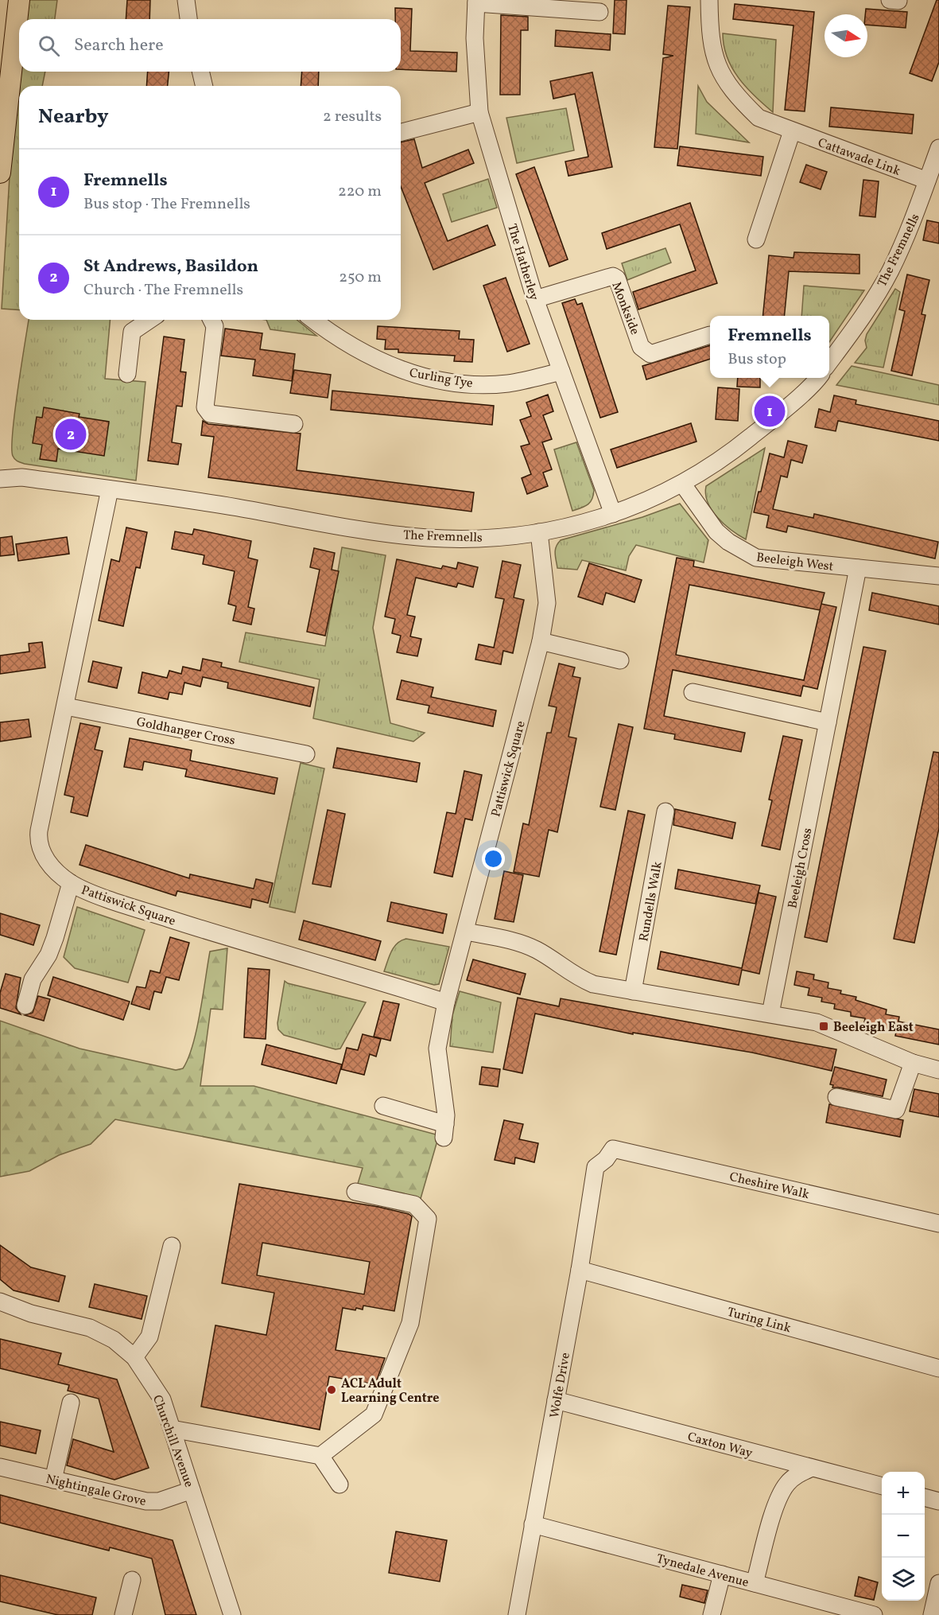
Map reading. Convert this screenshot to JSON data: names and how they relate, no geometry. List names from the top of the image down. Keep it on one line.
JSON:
{"streets":{"street":["Cattawade Link","The Fremnells","The Hatherley","Monkside","Curling Tye","Beeleigh West","Goldhanger Cross","Pattiswick Square","Beeleigh Cross","Rundells Walk","Cheshire Walk","Turing Link","Wolfe Drive","Churchill Avenue","Caxton Way","Nightingale Grove","Tynedale Avenue"]},"crossings":[["Cattawade Link","The Fremnells"],["The Fremnells","The Hatherley"],["The Fremnells","Beeleigh West"],["The Fremnells","Pattiswick Square"],["The Hatherley","Monkside"],["The Hatherley","Curling Tye"],["Beeleigh West","Beeleigh Cross"],["Goldhanger Cross","Pattiswick Square"],["Cheshire Walk","Wolfe Drive"],["Turing Link","Wolfe Drive"],["Wolfe Drive","Caxton Way"],["Wolfe Drive","Tynedale Avenue"],["Churchill Avenue","Nightingale Grove"]],"places":{"transit":["Beeleigh East"],"other":["ACL Adult Learning Centre"]},"north":"right","page":{"search":"Search here","heading":["Nearby","2 results"],"list":[{"mark":"1","name":"Fremnells","note":"Bus stop · The Fremnells","value":"220 m"},{"mark":"2","name":"St Andrews, Basildon","note":"Church · The Fremnells","value":"250 m"}],"popup":["Fremnells","Bus stop"],"pins":["1","2"],"map_buttons":["+","−"]}}
